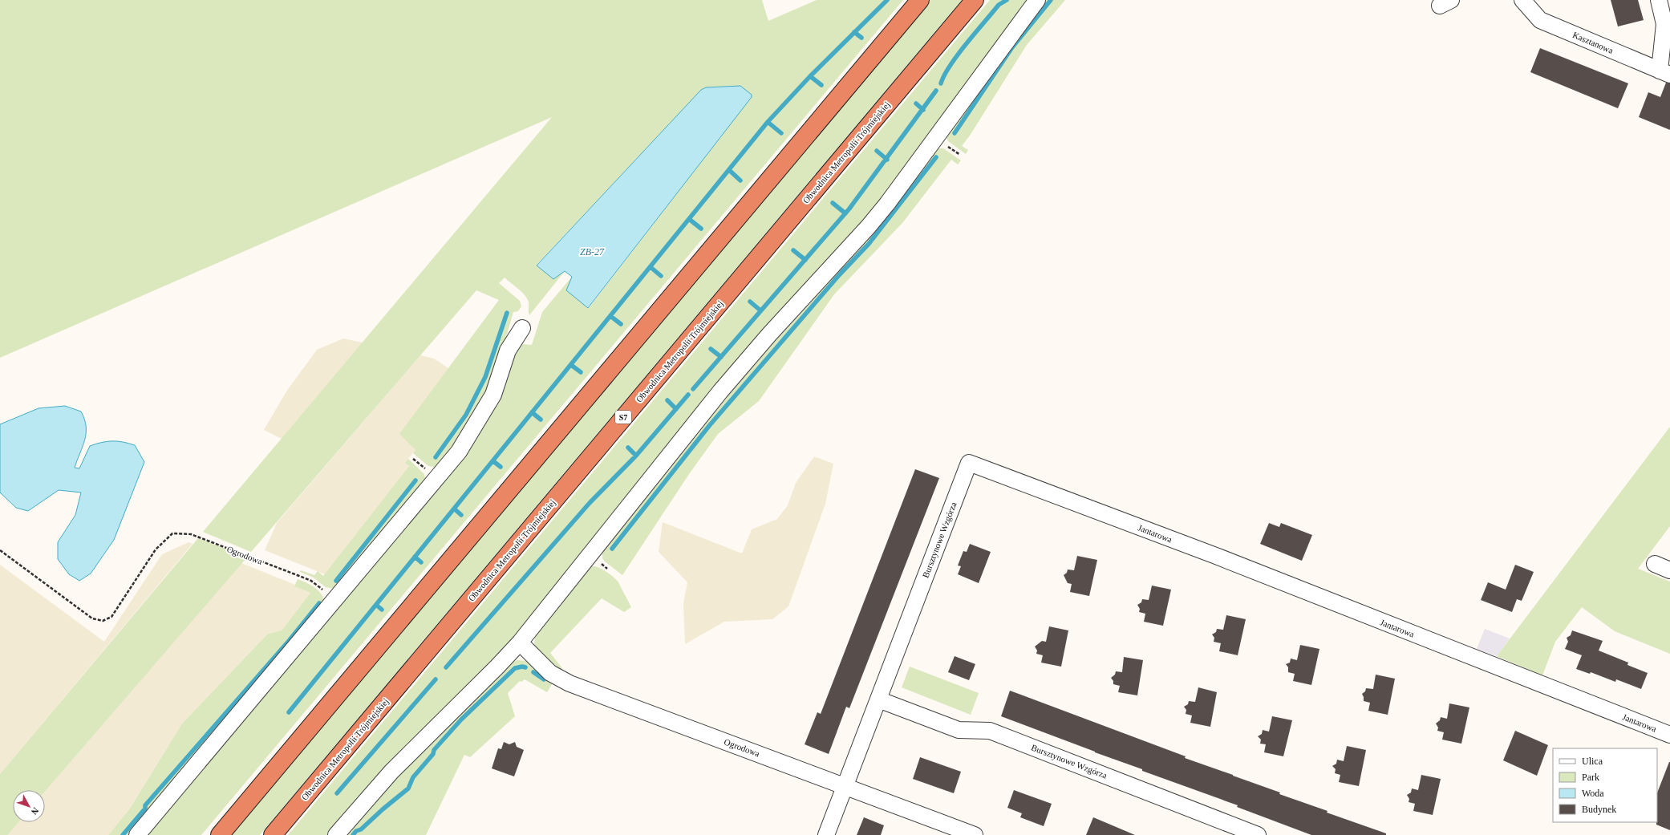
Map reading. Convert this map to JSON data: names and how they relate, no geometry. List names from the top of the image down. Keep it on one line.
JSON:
{"streets":{"highway":["Obwodnica Metropolii Trójmiejskiej","S7"],"street":["Kasztanowa","Jantarowa","Bursztynowe Wzgórza","Ogrodowa"]},"crossings":[["Jantarowa","Bursztynowe Wzgórza"],["Bursztynowe Wzgórza","Ogrodowa"]],"water":["ZB-27"],"legend":["Ulica","Park","Woda","Budynek"],"north":"bottom right"}
